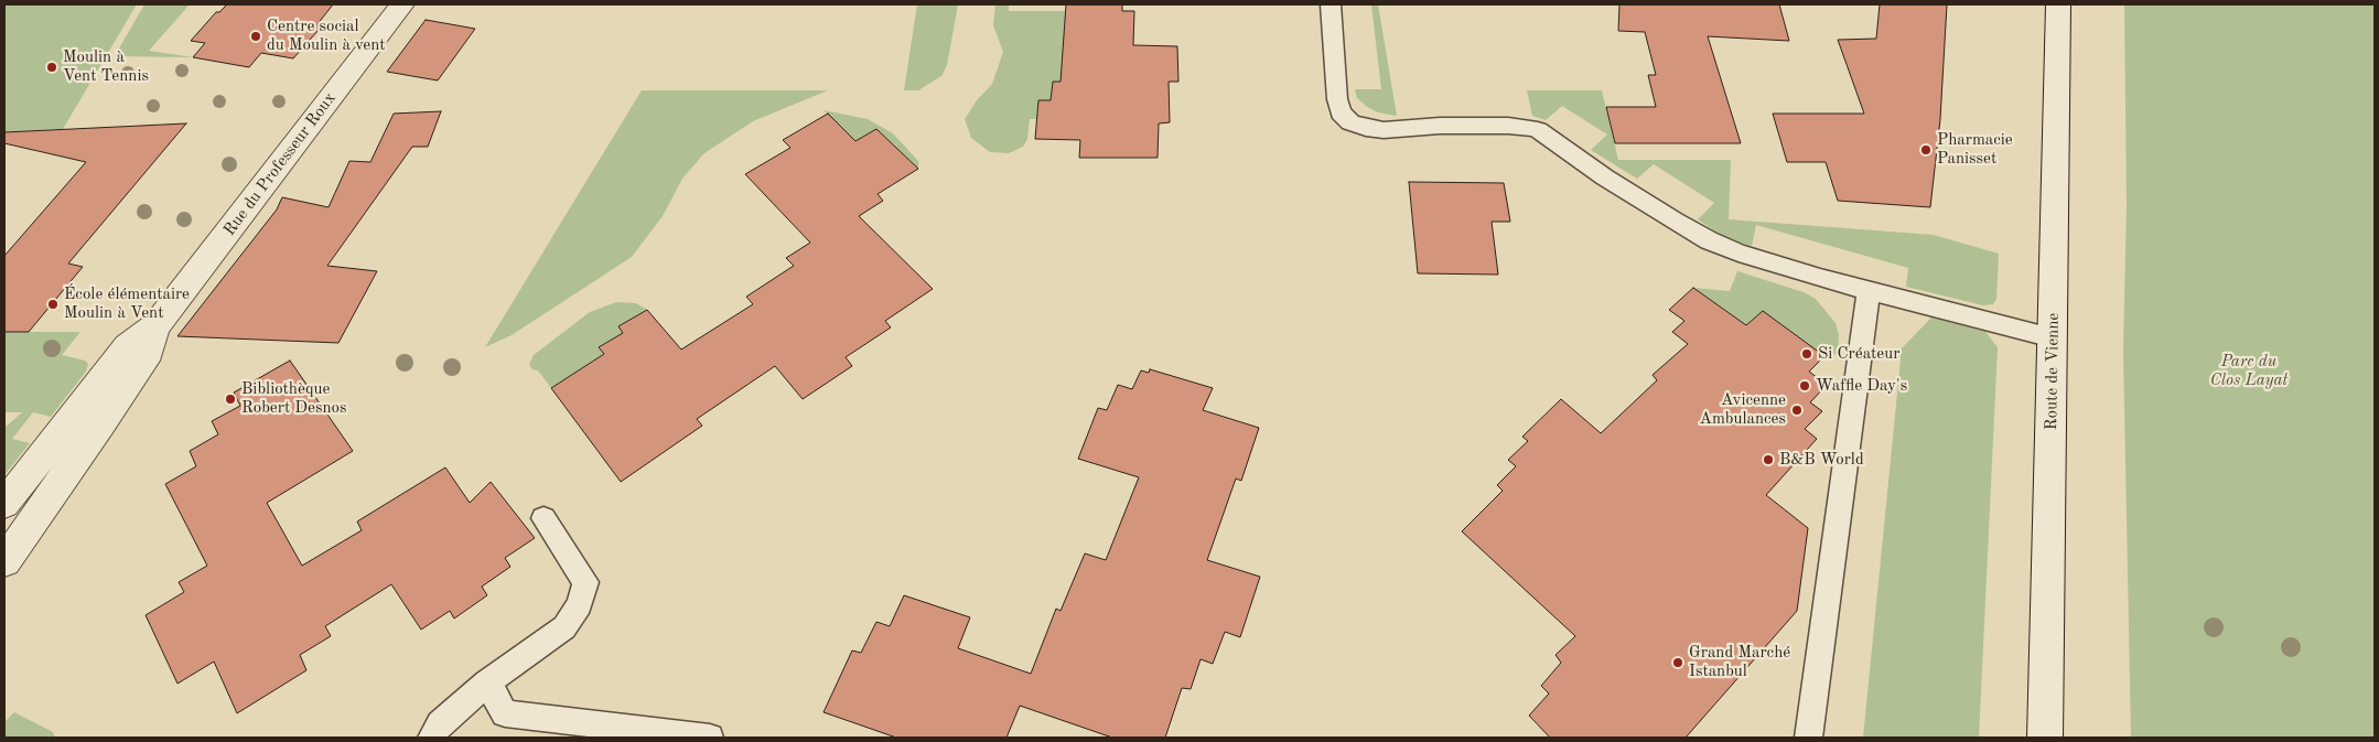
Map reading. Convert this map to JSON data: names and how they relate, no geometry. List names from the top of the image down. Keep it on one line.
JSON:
{"streets":{"street":["Rue du Professeur Roux","Route de Vienne"]},"parks":["Parc du Clos Layat"],"places":["Centre social du Moulin à vent","Moulin à Vent Tennis","Pharmacie Panisset","École élémentaire Moulin à Vent","Si Créateur","Waffle Day's","Bibliothèque Robert Desnos","Avicenne Ambulances","B&B World","Grand Marché Istanbul"]}
